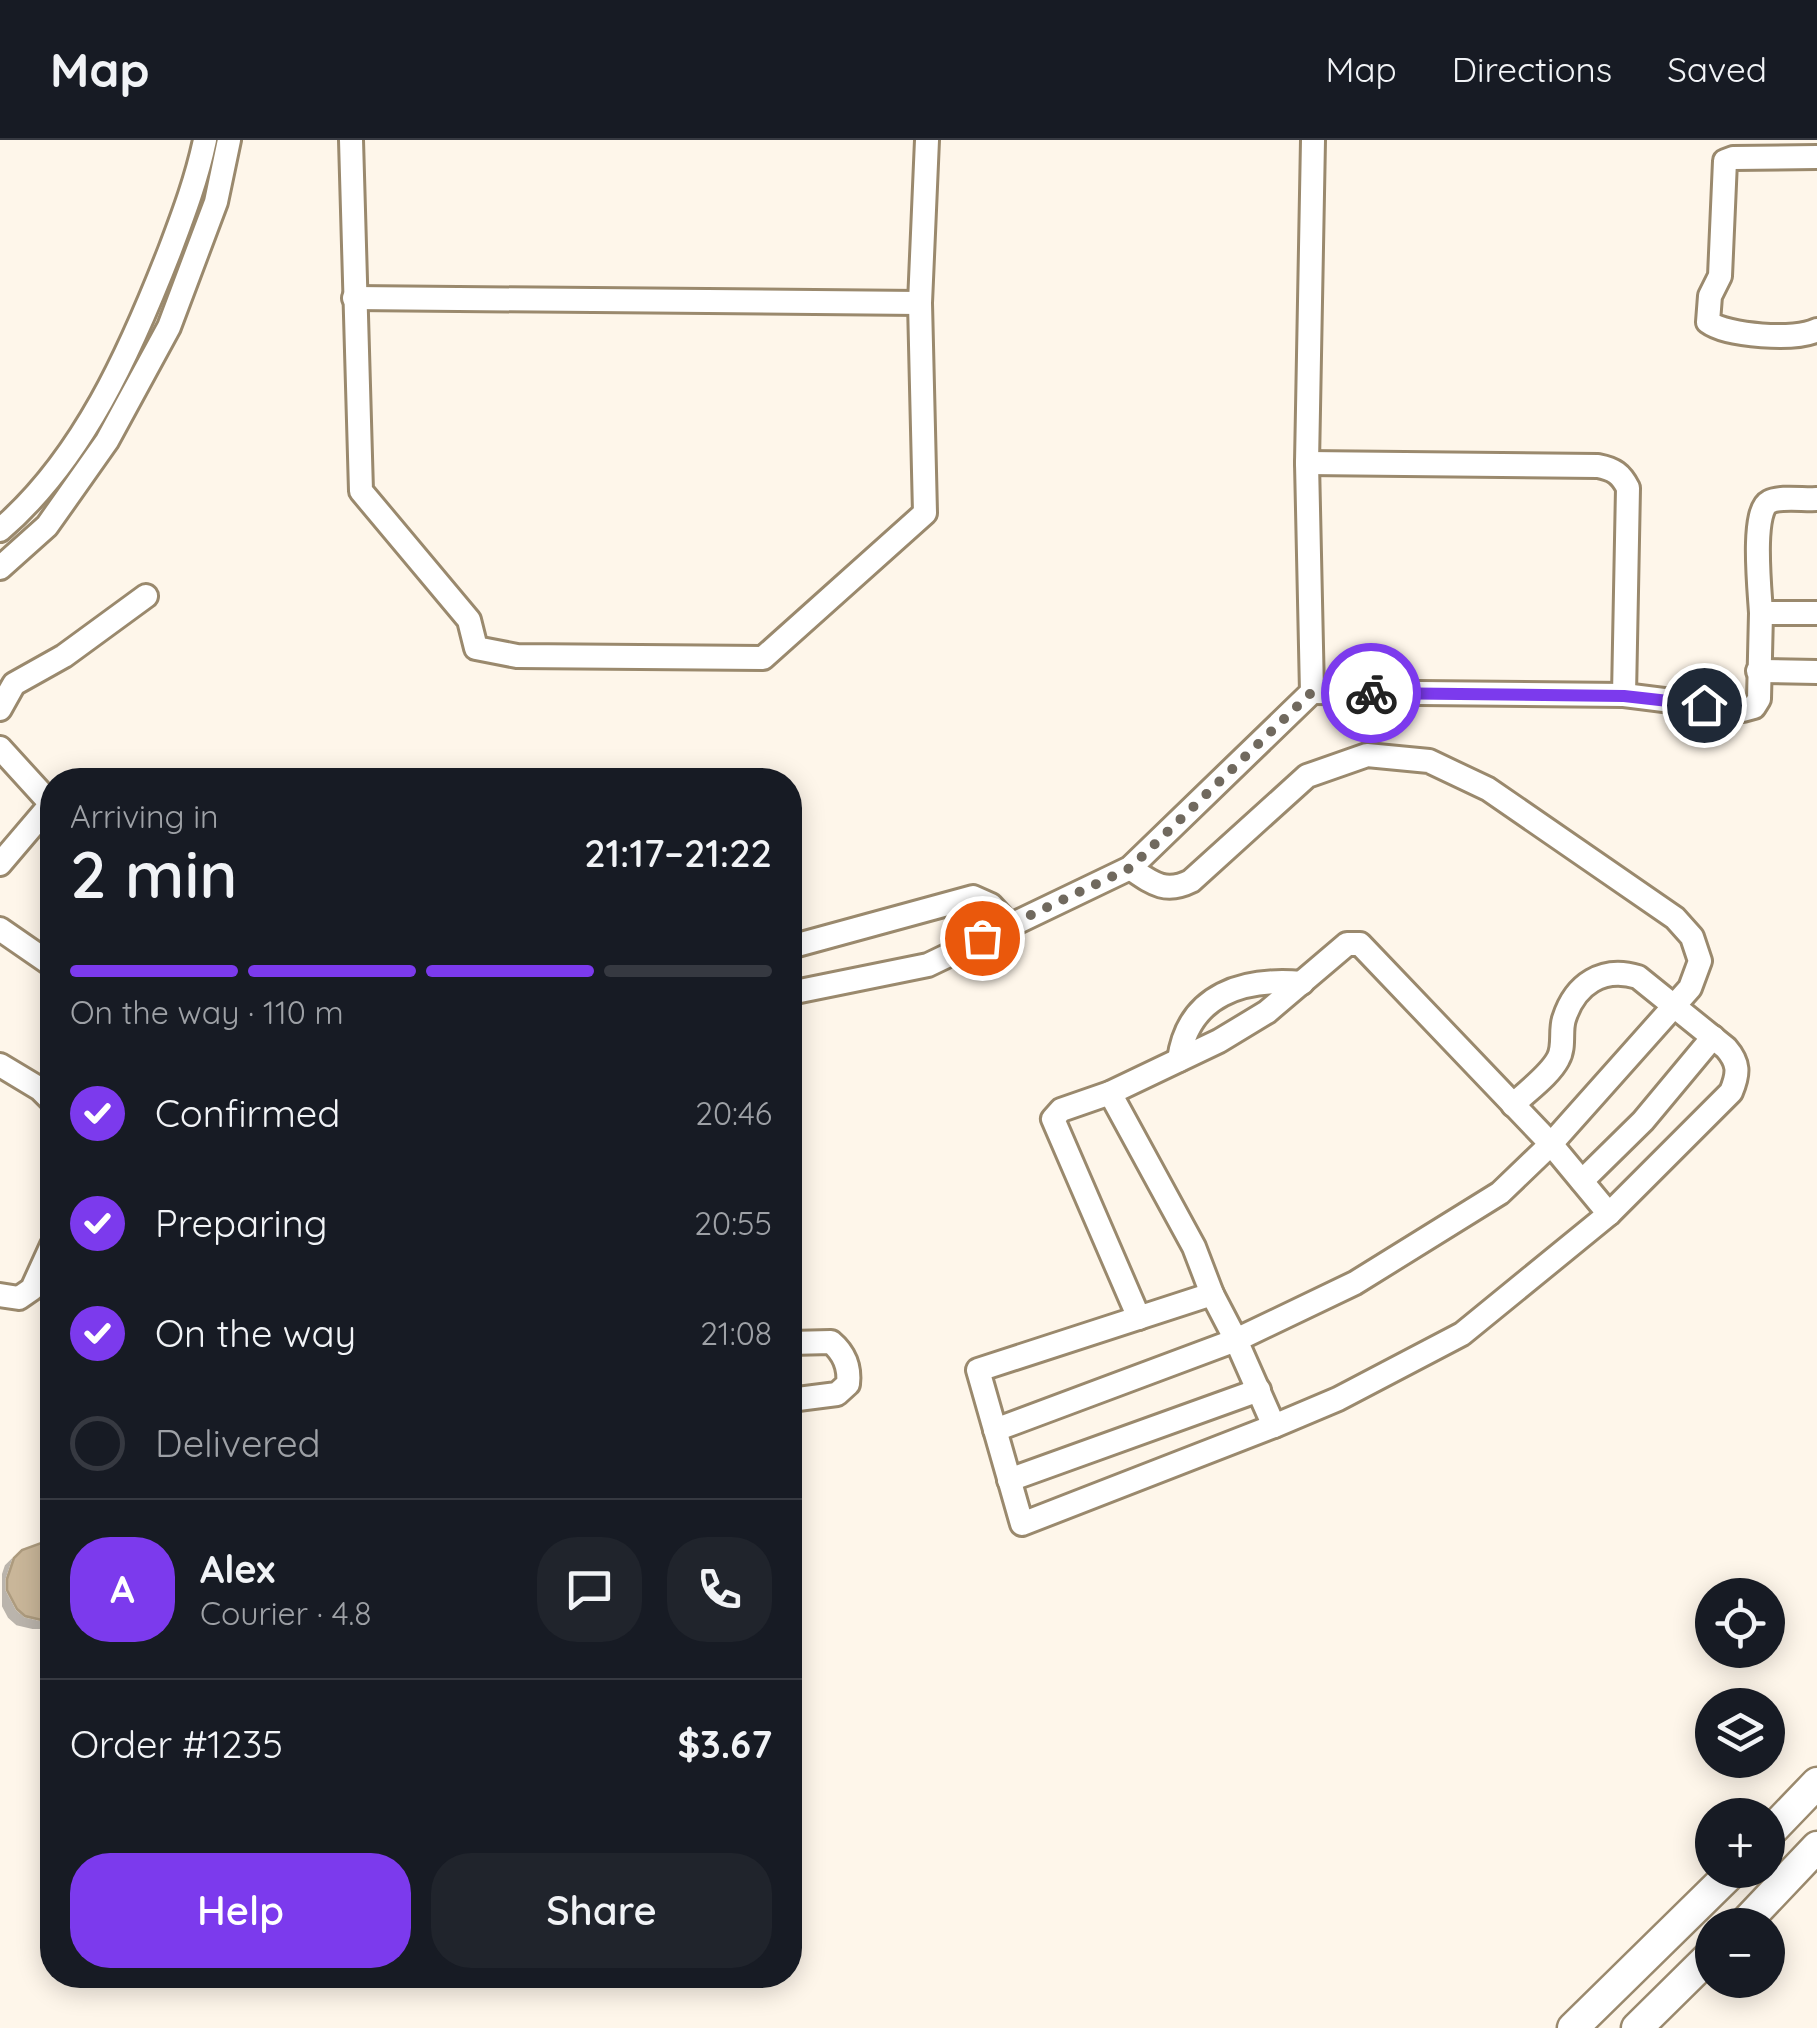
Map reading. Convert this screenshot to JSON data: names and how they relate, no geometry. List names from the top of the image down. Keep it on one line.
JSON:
{"page":{"header":"Map","nav":["Map","Directions","Saved"],"heading":["2 min","Arriving in","21:17–21:22"],"panel":["Alex","Courier · 4.8","Order #1235","$3.67"],"bar":"On the way · 110 m","list":[["Confirmed","20:46"],["Preparing","20:55"],["On the way","21:08"],"Delivered"],"round":"A","map_buttons":["+","−"],"buttons":["Help","Share"]}}
